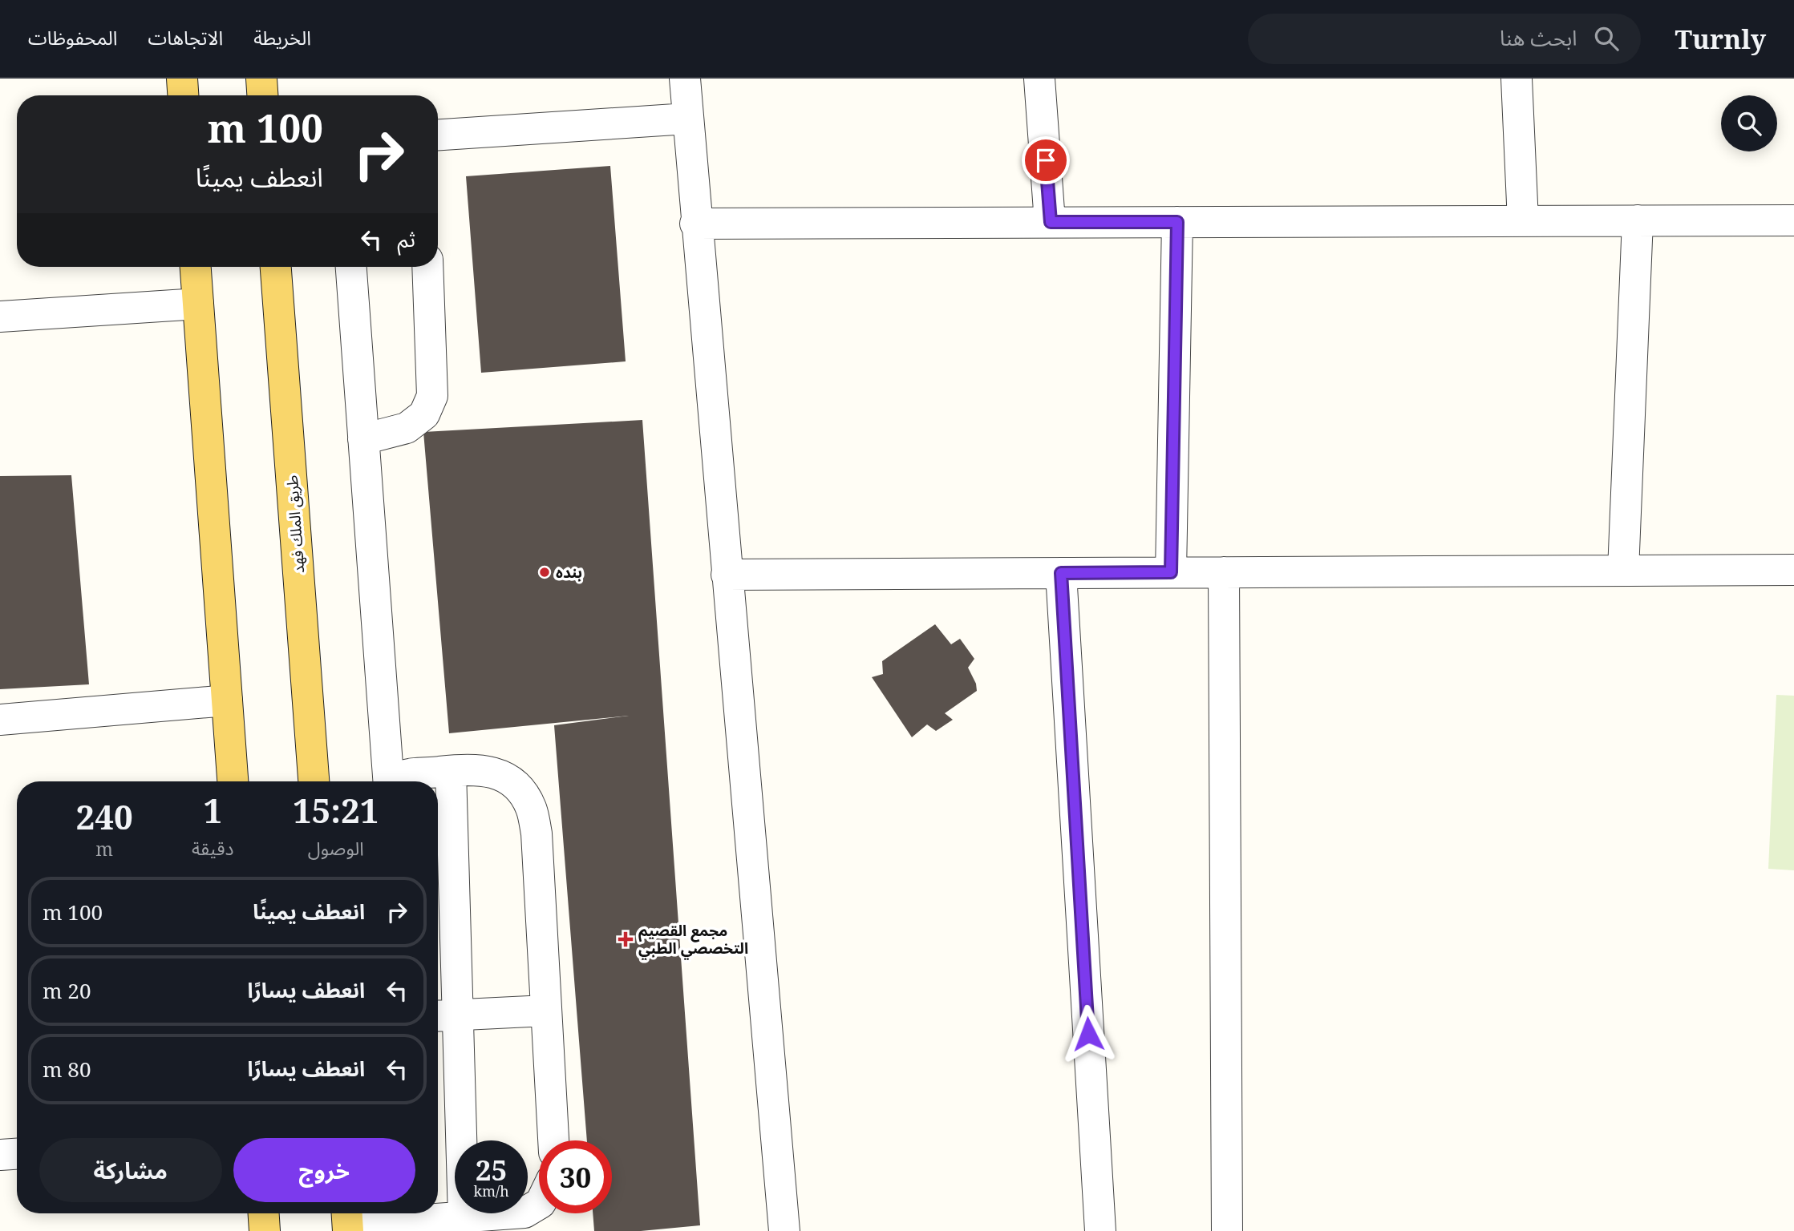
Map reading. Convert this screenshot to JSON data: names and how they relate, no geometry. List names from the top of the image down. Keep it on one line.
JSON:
{"streets":{"main road":["طريق الملك فهد"]},"places":{"other":["بنده"],"health":["مجمع القصيم التخصصي الطبي"]},"page":{"header":"Turnly","search":"ابحث هنا","nav":["الخريطة","الاتجاهات","المحفوظات"],"turn":["100 m","انعطف يمينًا"],"then":"ثم","eta":["15:21","الوصول","1","دقيقة","240","m"],"list":[{"name":"انعطف يمينًا","value":"100 m"},{"name":"انعطف يسارًا","value":"20 m"},{"name":"انعطف يسارًا","value":"80 m"}],"buttons":["خروج","مشاركة"],"speed":"25 km/h","limit":"30"}}
